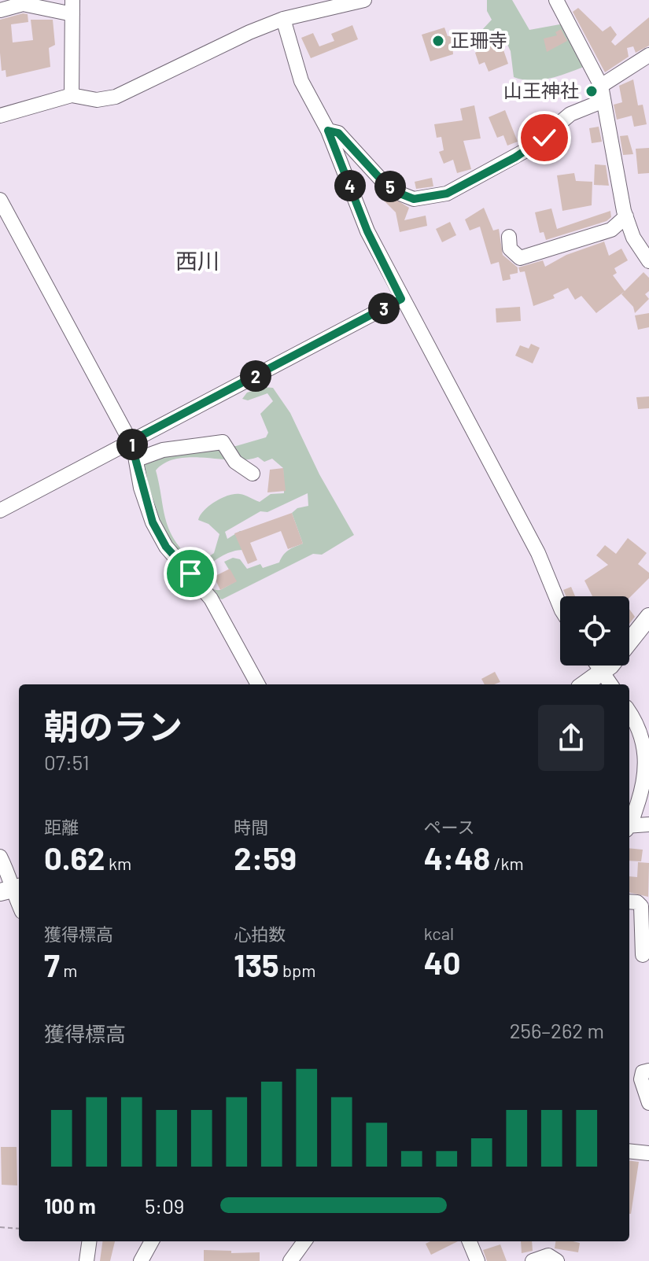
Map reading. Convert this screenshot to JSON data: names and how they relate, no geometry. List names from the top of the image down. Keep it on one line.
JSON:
{"districts":["西川"],"places":["正珊寺","山王神社"],"page":{"pins":["4","5","3","2","1"],"heading":["朝のラン","07:51"],"stats":[["距離","0.62 km"],["時間","2:59"],["ペース","4:48 /km"],["獲得標高","7 m"],["心拍数","135 bpm"],["kcal","40"]],"chart":["獲得標高","256–262 m"],"list":[{"name":"100 m","note":"5:09"}]}}
